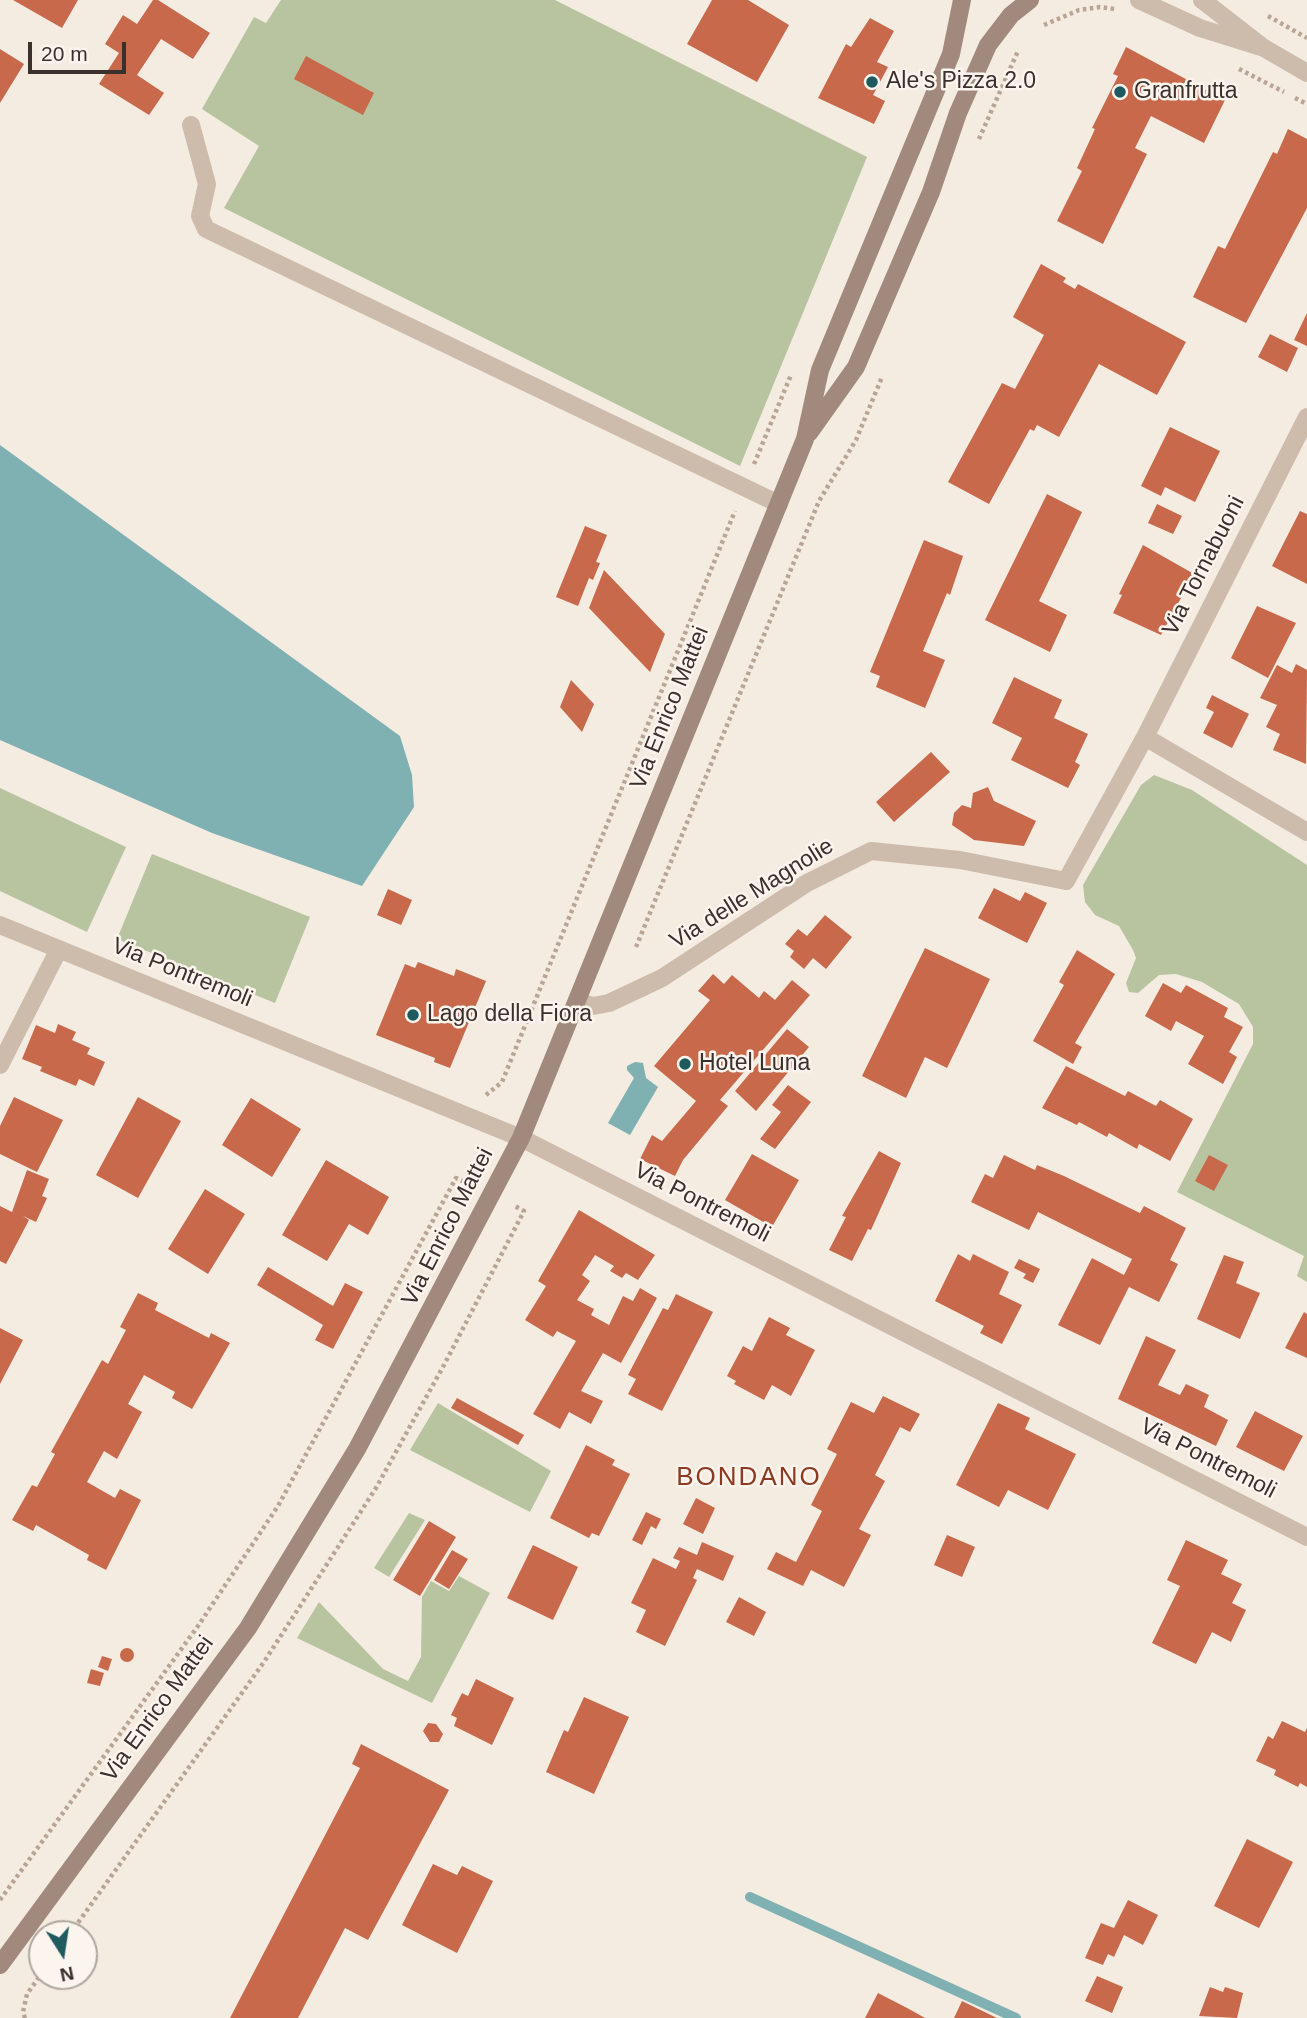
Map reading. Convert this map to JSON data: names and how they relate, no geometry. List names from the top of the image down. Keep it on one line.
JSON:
{"streets":{"main road":["Via Enrico Mattei"],"street":["Via Tornabuoni","Via delle Magnolie","Via Pontremoli"]},"crossings":[["Via Tornabuoni","Via delle Magnolie"],["Via Enrico Mattei","Via delle Magnolie"],["Via Enrico Mattei","Via Pontremoli"]],"districts":["BONDANO"],"places":["Ale's Pizza 2.0","Granfrutta","Lago della Fiora","Hotel Luna"],"scale_bar":"20 m","north":"bottom"}
